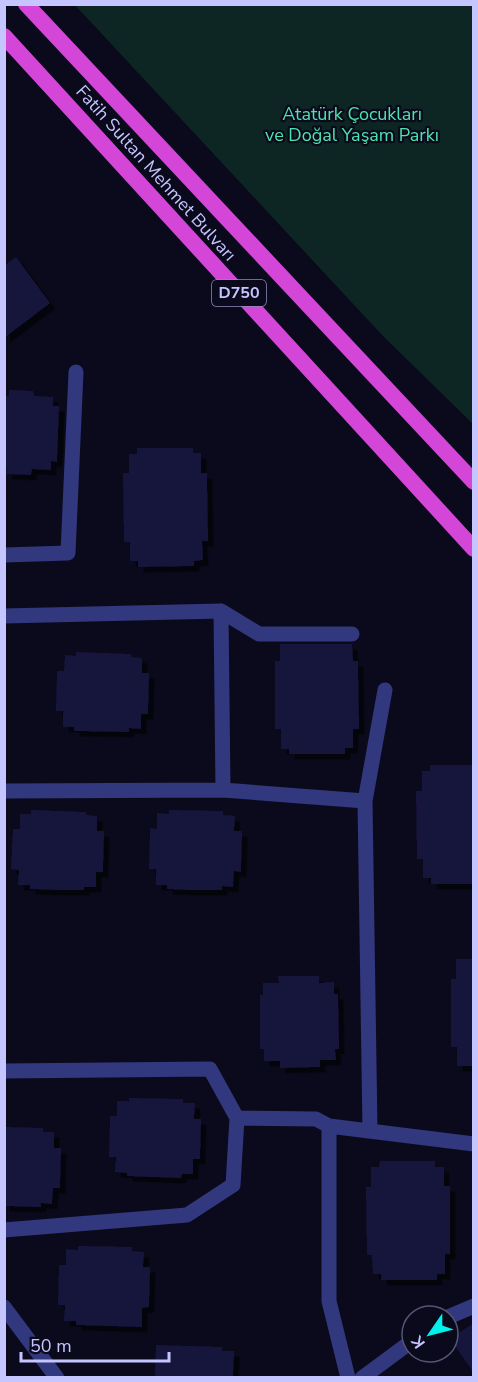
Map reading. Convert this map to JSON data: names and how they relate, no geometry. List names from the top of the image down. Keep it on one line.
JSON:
{"streets":{"highway":["Fatih Sultan Mehmet Bulvarı","D750"]},"parks":["Atatürk Çocukları ve Doğal Yaşam Parkı"],"scale_bar":"50 m","north":"bottom left"}
